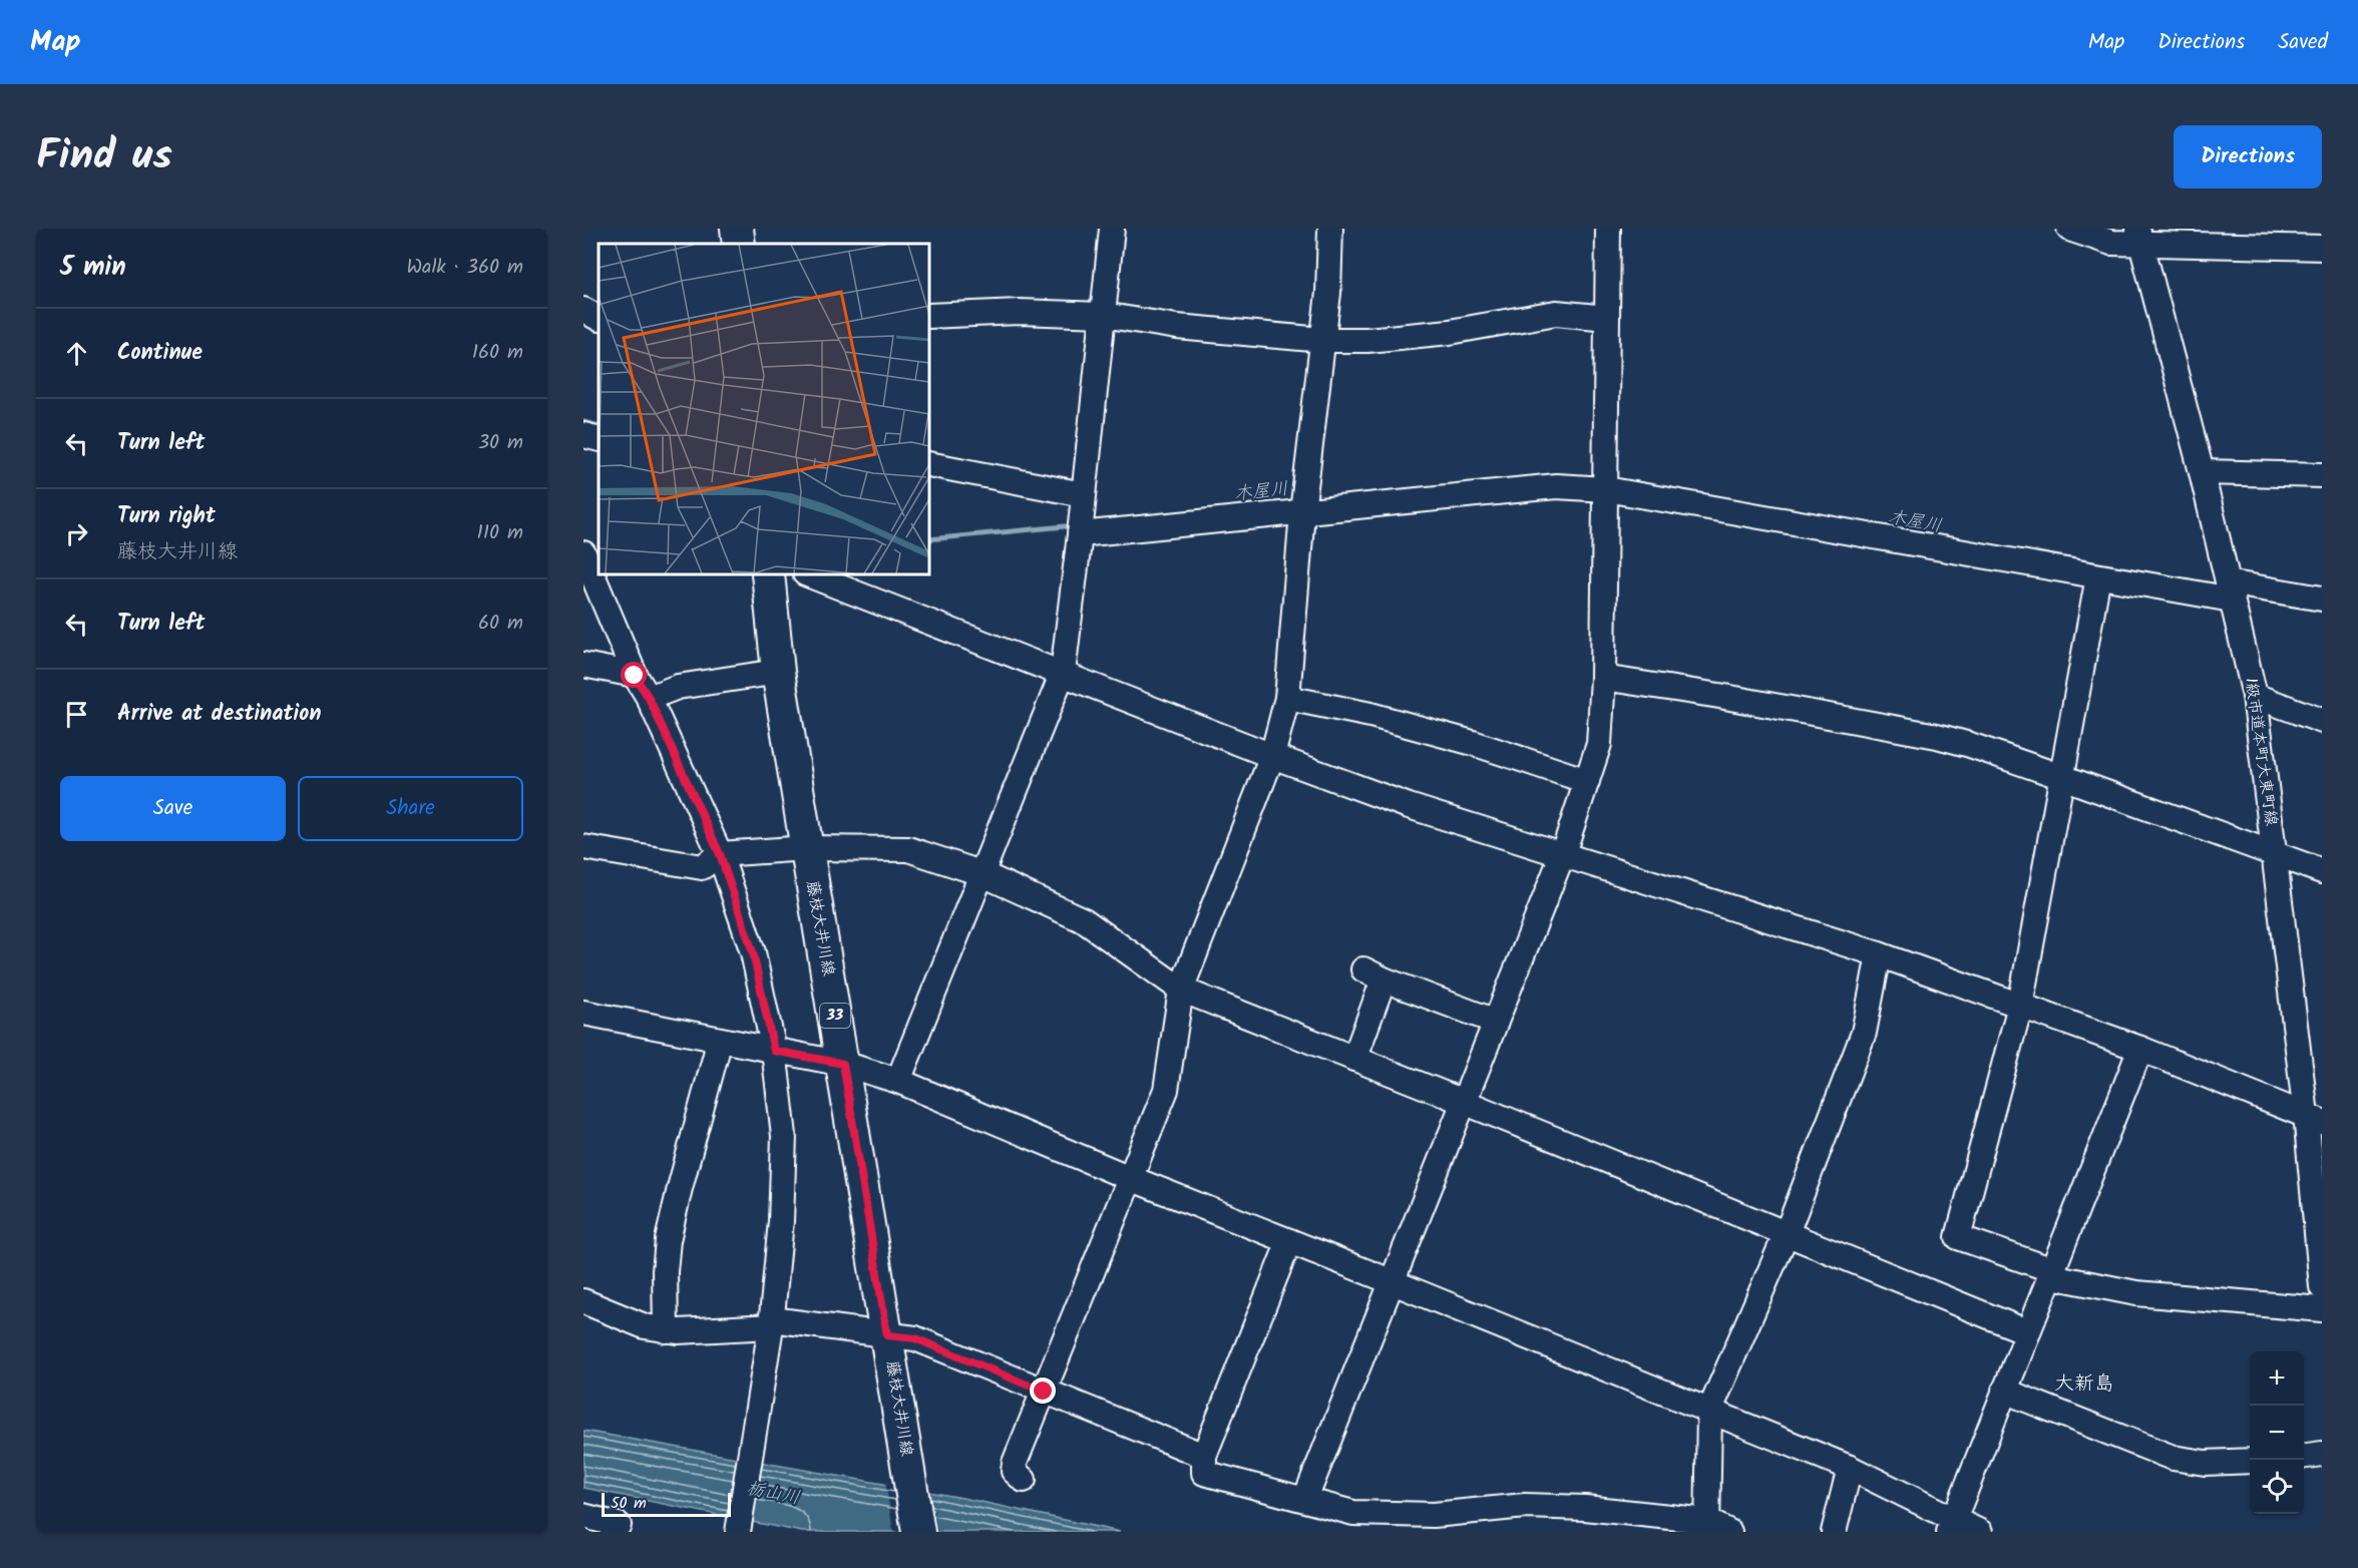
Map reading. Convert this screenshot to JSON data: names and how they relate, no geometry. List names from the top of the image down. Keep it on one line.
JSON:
{"streets":{"main road":["藤枝大井川線","33"],"street":["1級市道本町大東町線"]},"districts":["大新島"],"water":["木屋川","栃山川"],"scale_bar":"50 m","page":{"header":"Map","nav":["Map","Directions","Saved"],"title":"Find us","buttons":["Directions",["Save","Share"]],"heading":["5 min","Walk · 360 m"],"list":[["Continue","160 m"],["Turn left","30 m"],["Turn right","藤枝大井川線","110 m"],["Turn left","60 m"],"Arrive at destination"],"map_buttons":["+","−"],"scale":"50 m"}}
